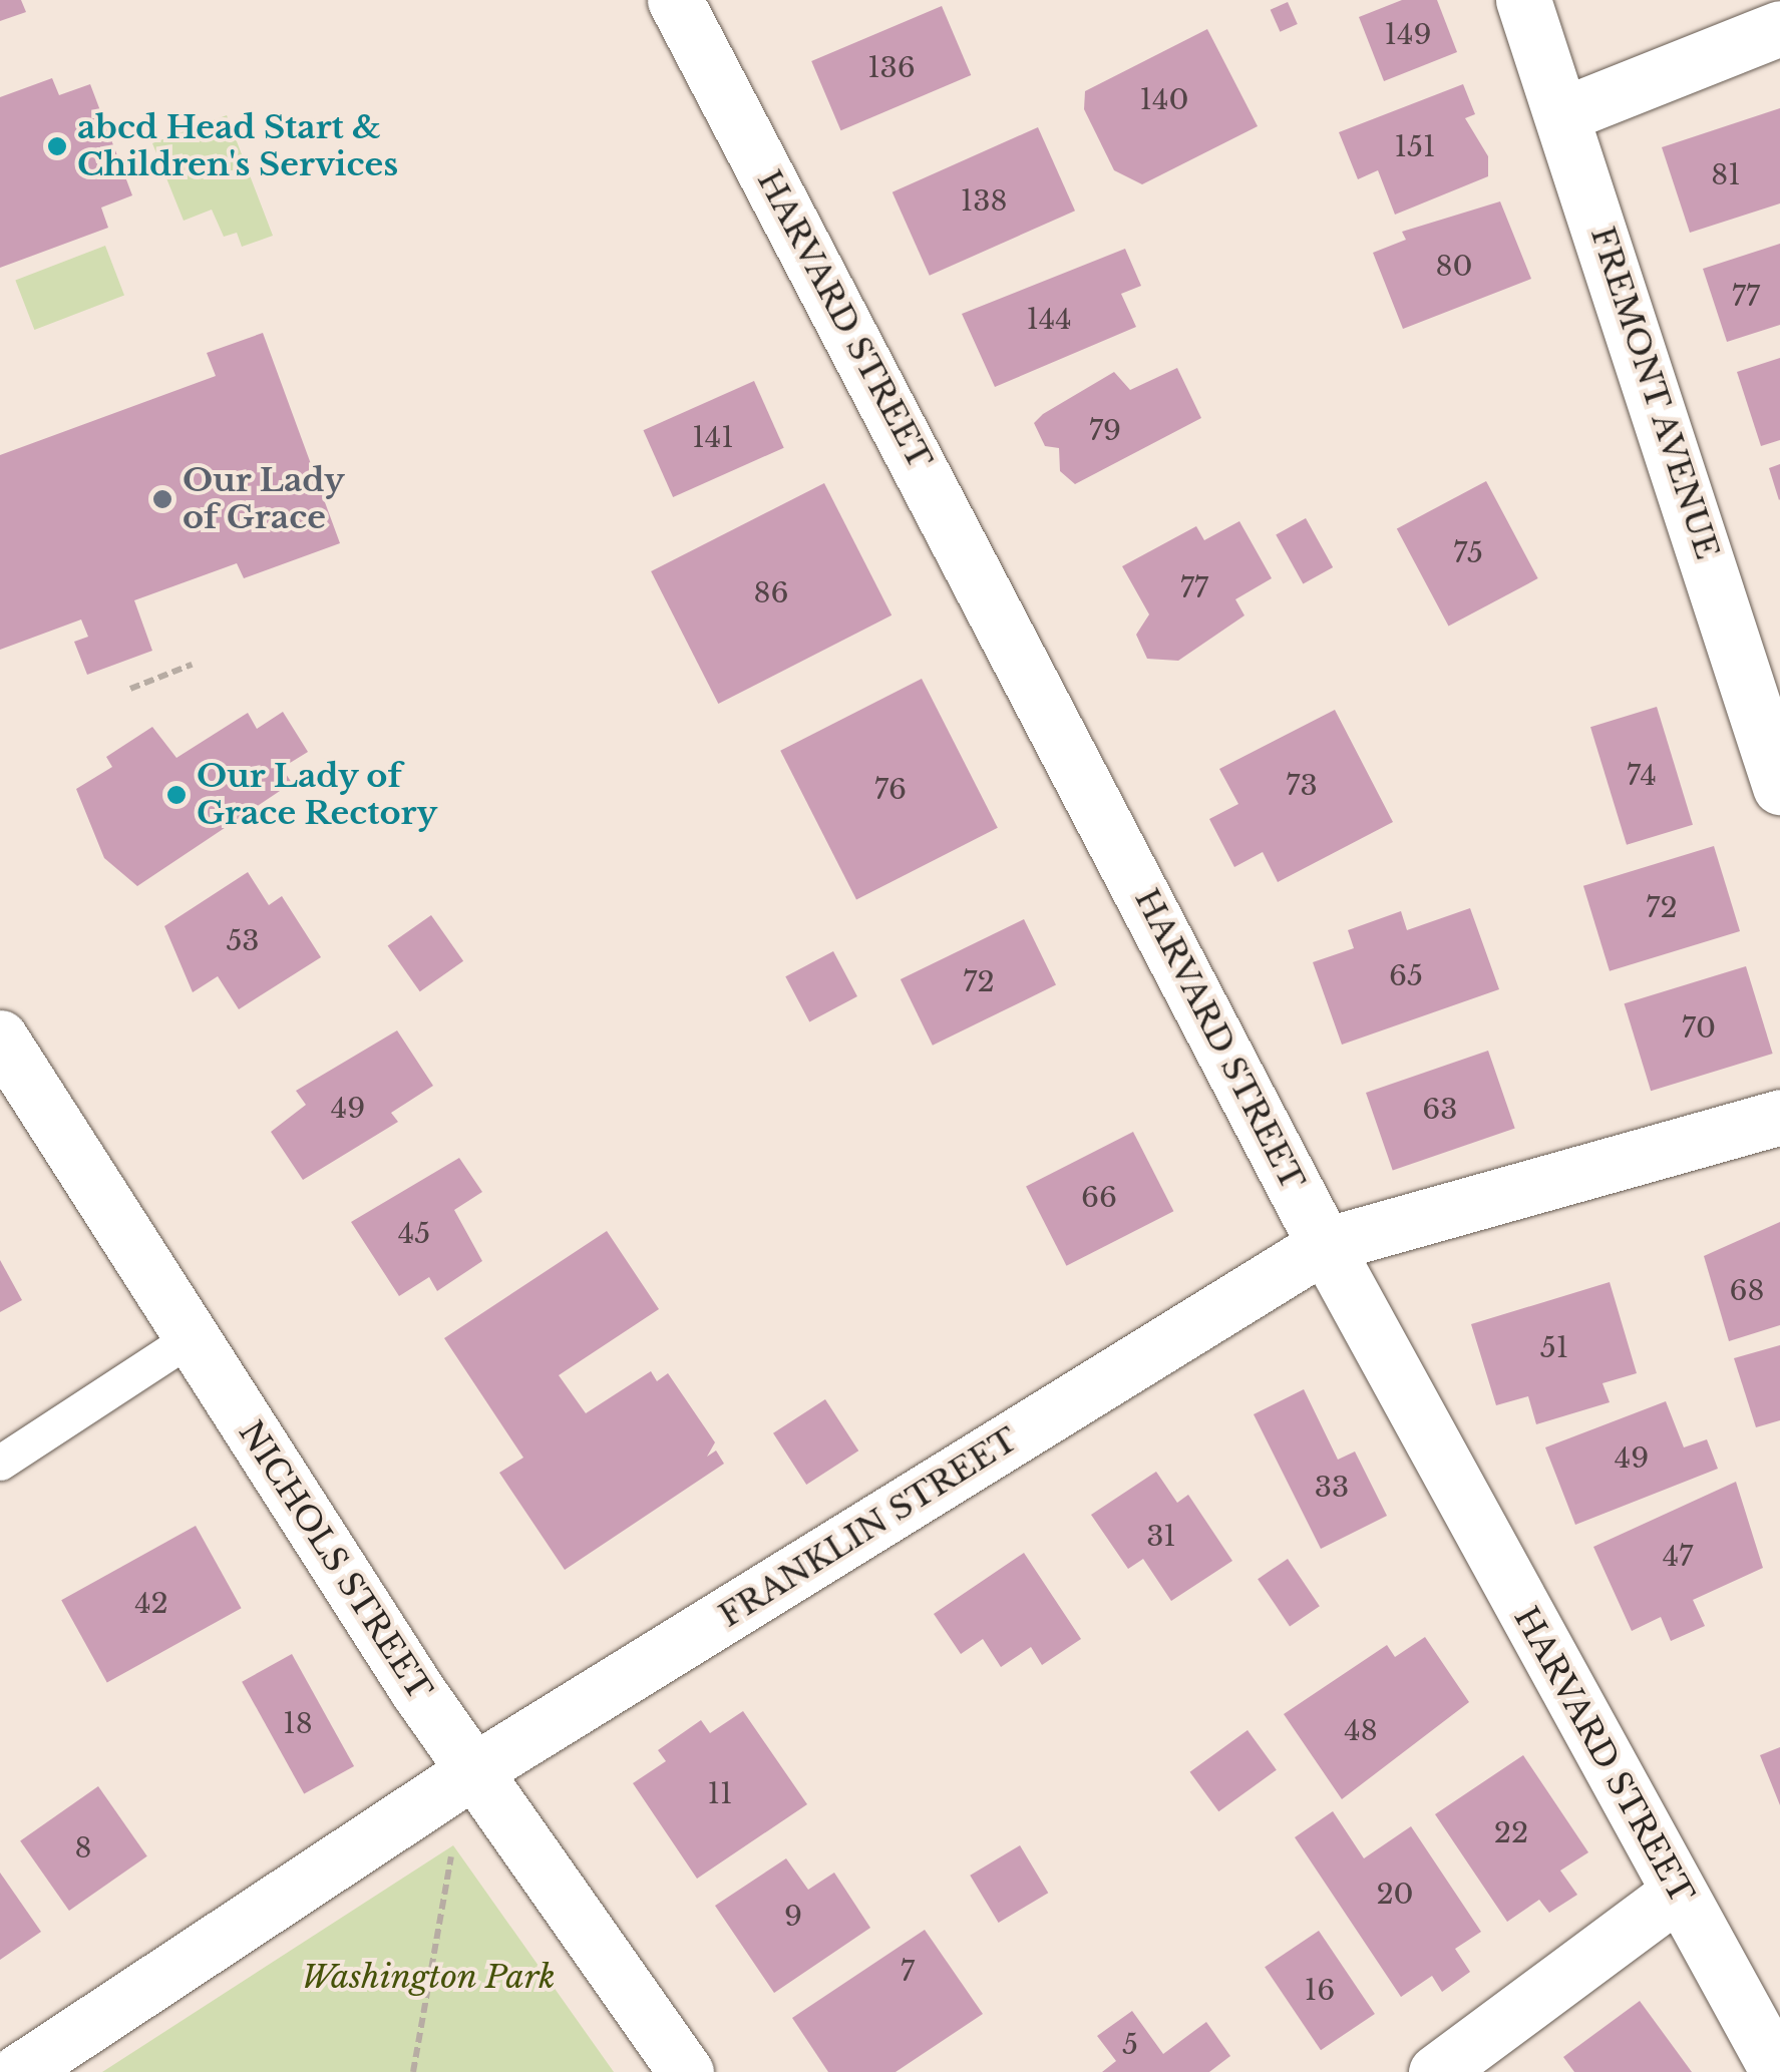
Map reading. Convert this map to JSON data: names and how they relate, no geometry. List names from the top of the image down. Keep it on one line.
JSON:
{"streets":{"street":["HARVARD STREET","FREMONT AVENUE","FRANKLIN STREET","NICHOLS STREET"]},"crossings":[["HARVARD STREET","FRANKLIN STREET"],["FRANKLIN STREET","NICHOLS STREET"]],"parks":["Washington Park"],"places":["abcd Head Start & Children's Services","Our Lady of Grace","Our Lady of Grace Rectory"],"house_numbers":["149","136","140","151","81","138","80","77","144","79","141","75","77","86","74","73","76","72","53","65","72","70","49","63","66","45","68","51","49","33","31","47","42","18","48","11","22","8","20","9","7","16","5"]}
